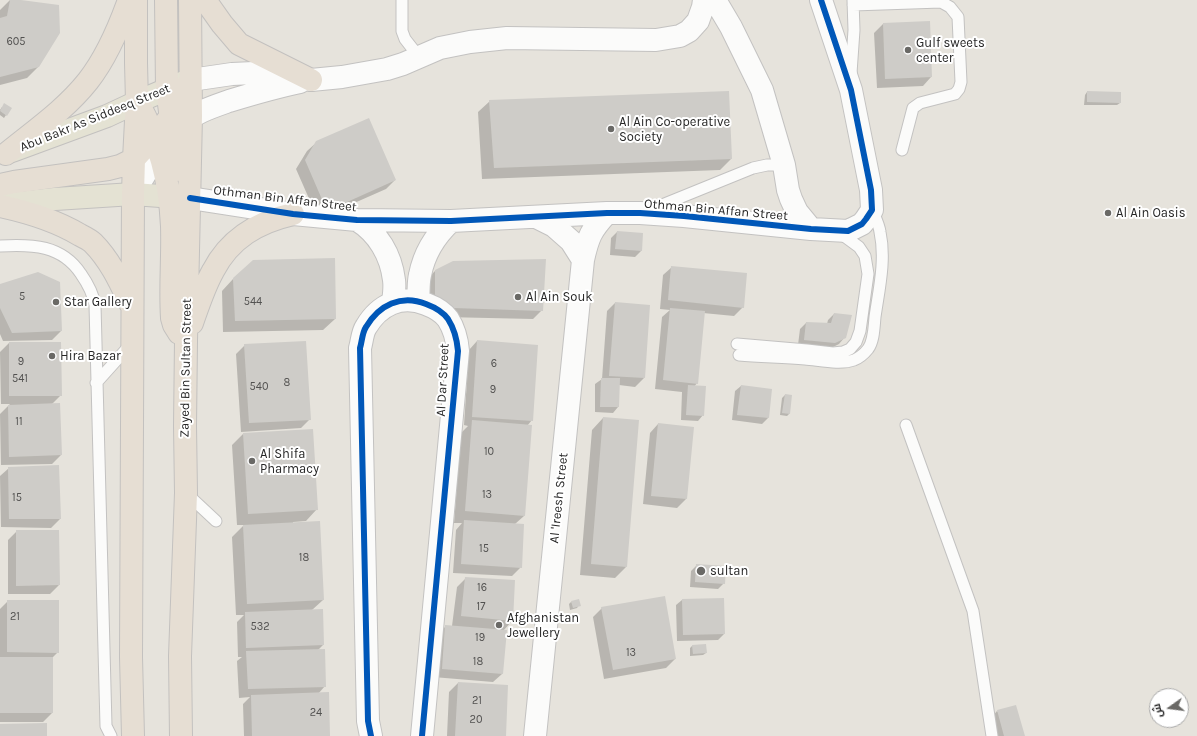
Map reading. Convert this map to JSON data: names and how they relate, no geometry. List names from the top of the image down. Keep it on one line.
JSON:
{"streets":{"highway":["Zayed Bin Sultan Street"],"main road":["Abu Bakr As Siddeeq Street"],"street":["Othman Bin Affan Street","Al Dar Street","Al 'Ireesh Street"]},"crossings":[["Abu Bakr As Siddeeq Street","Zayed Bin Sultan Street"],["Othman Bin Affan Street","Zayed Bin Sultan Street"],["Othman Bin Affan Street","Al 'Ireesh Street"]],"places":["Gulf sweets center","Al Ain Co-operative Society","Al Ain Oasis","Al Ain Souk","Star Gallery","Hira Bazar","Al Shifa Pharmacy","sultan","Afghanistan Jewellery"],"house_numbers":["605","5","544","9","6","541","8","540","9","11","10","13","15","15","18","16","17","21","532","19","13","18","21","24","20"],"north":"left"}
